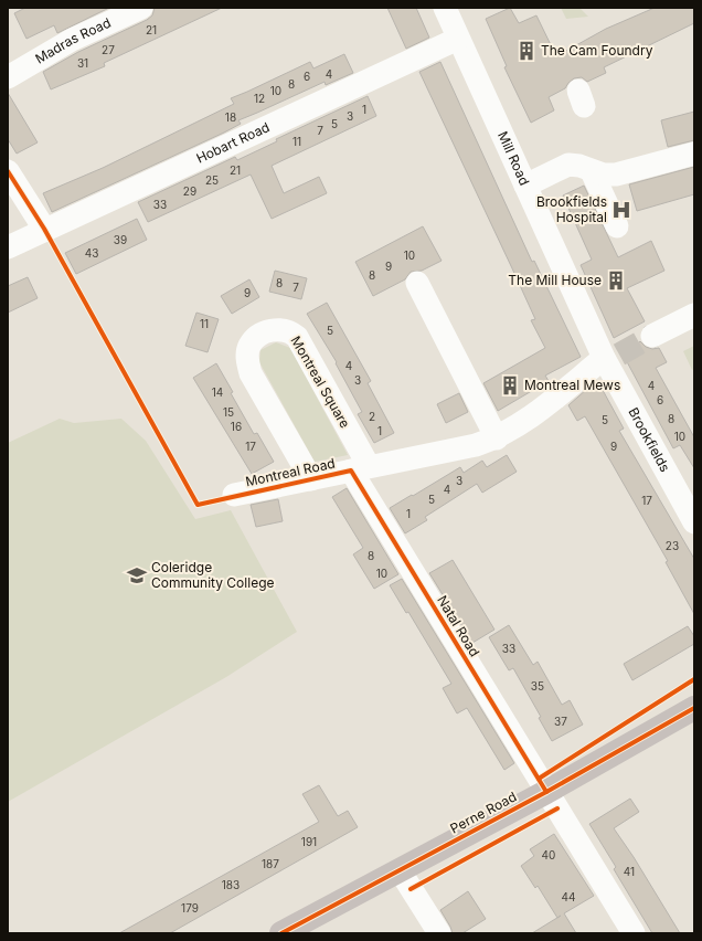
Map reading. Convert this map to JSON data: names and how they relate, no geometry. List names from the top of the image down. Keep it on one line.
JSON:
{"streets":{"main road":["Perne Road"],"street":["Madras Road","Hobart Road","Mill Road","Montreal Square","Brookfields","Montreal Road","Natal Road"]},"crossings":[["Hobart Road","Mill Road"],["Mill Road","Brookfields"],["Mill Road","Montreal Road"],["Montreal Square","Montreal Road"],["Montreal Square","Natal Road"],["Brookfields","Montreal Road"],["Montreal Road","Natal Road"],["Natal Road","Perne Road"]],"places":{"building":["The Cam Foundry","The Mill House","Montreal Mews"],"hospital":["Brookfields Hospital"],"school or university":["Coleridge Community College"]},"house_numbers":["21","27","31","4","6","8","10","12","1","3","18","5","7","11","21","25","29","33","39","43","10","9","8","8","7","9","11","5","4","3","4","14","6","15","2","8","5","16","1","10","17","9","3","4","5","17","1","23","8","10","33","35","37","191","40","187","41","183","44","179"]}
